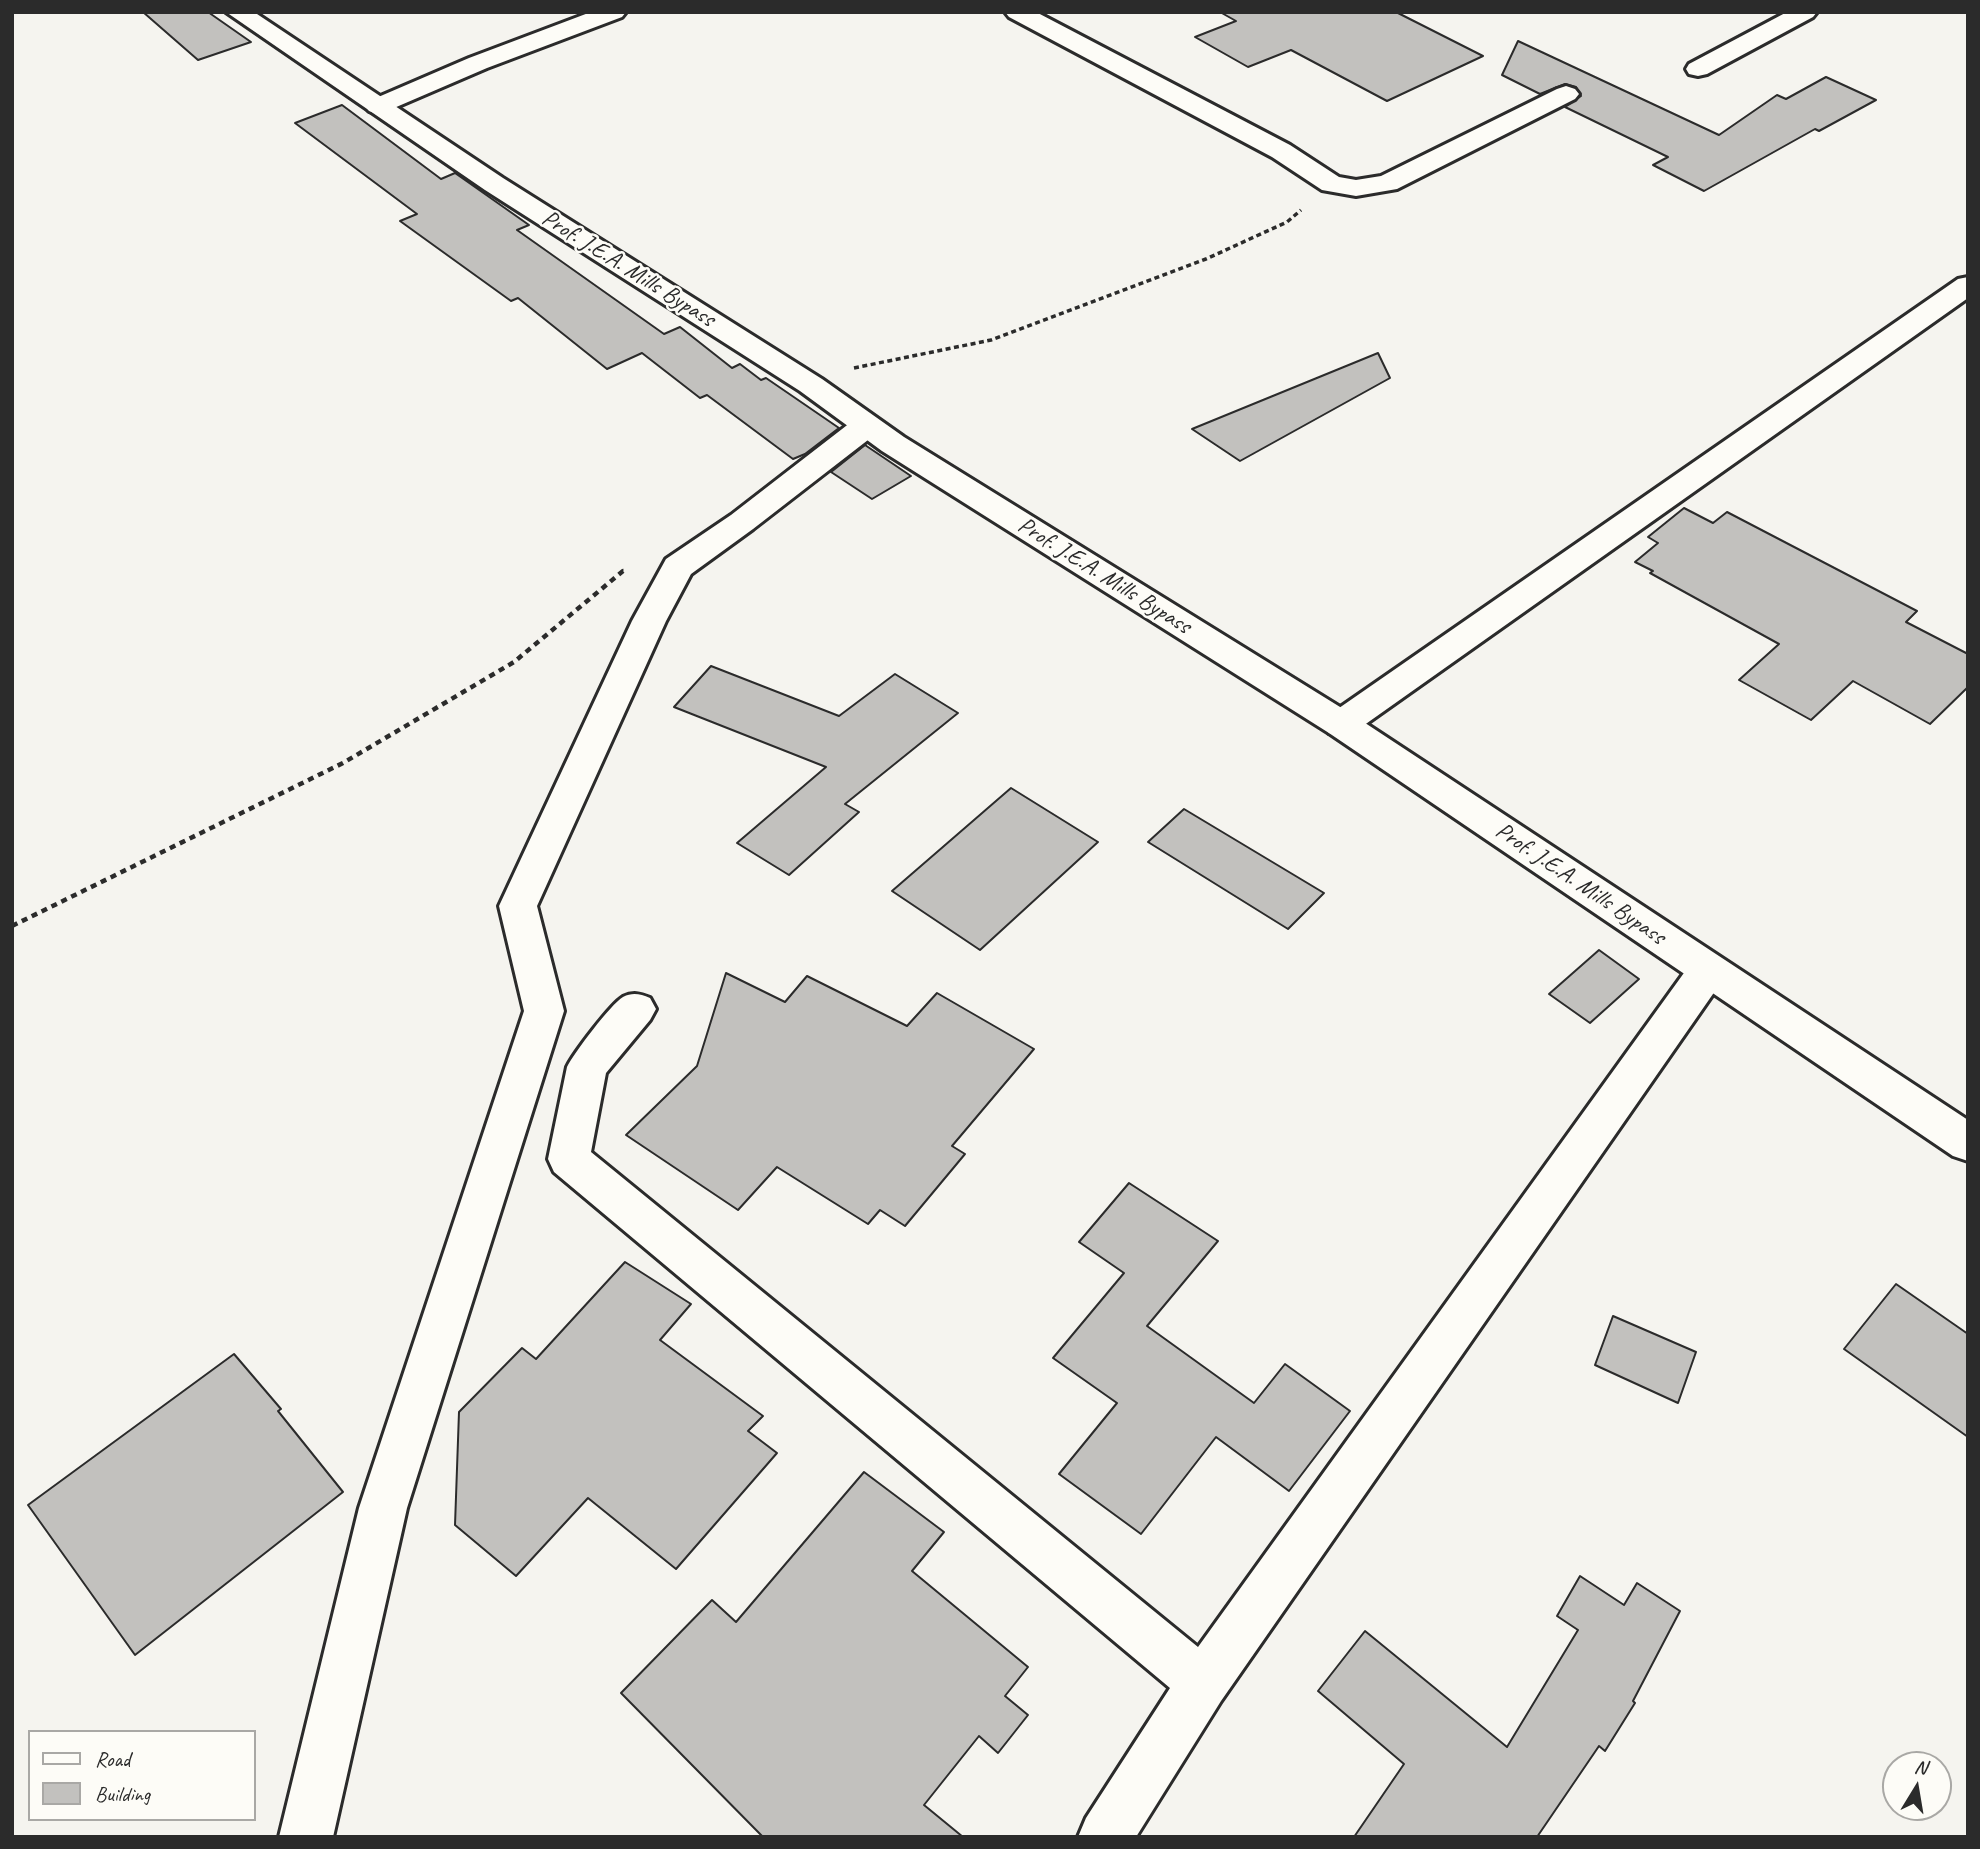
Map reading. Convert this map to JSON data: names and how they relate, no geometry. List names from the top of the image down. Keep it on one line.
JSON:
{"streets":{"street":["Prof. J.E.A. Mills Bypass"]},"legend":["Road","Building"],"north":"top"}
